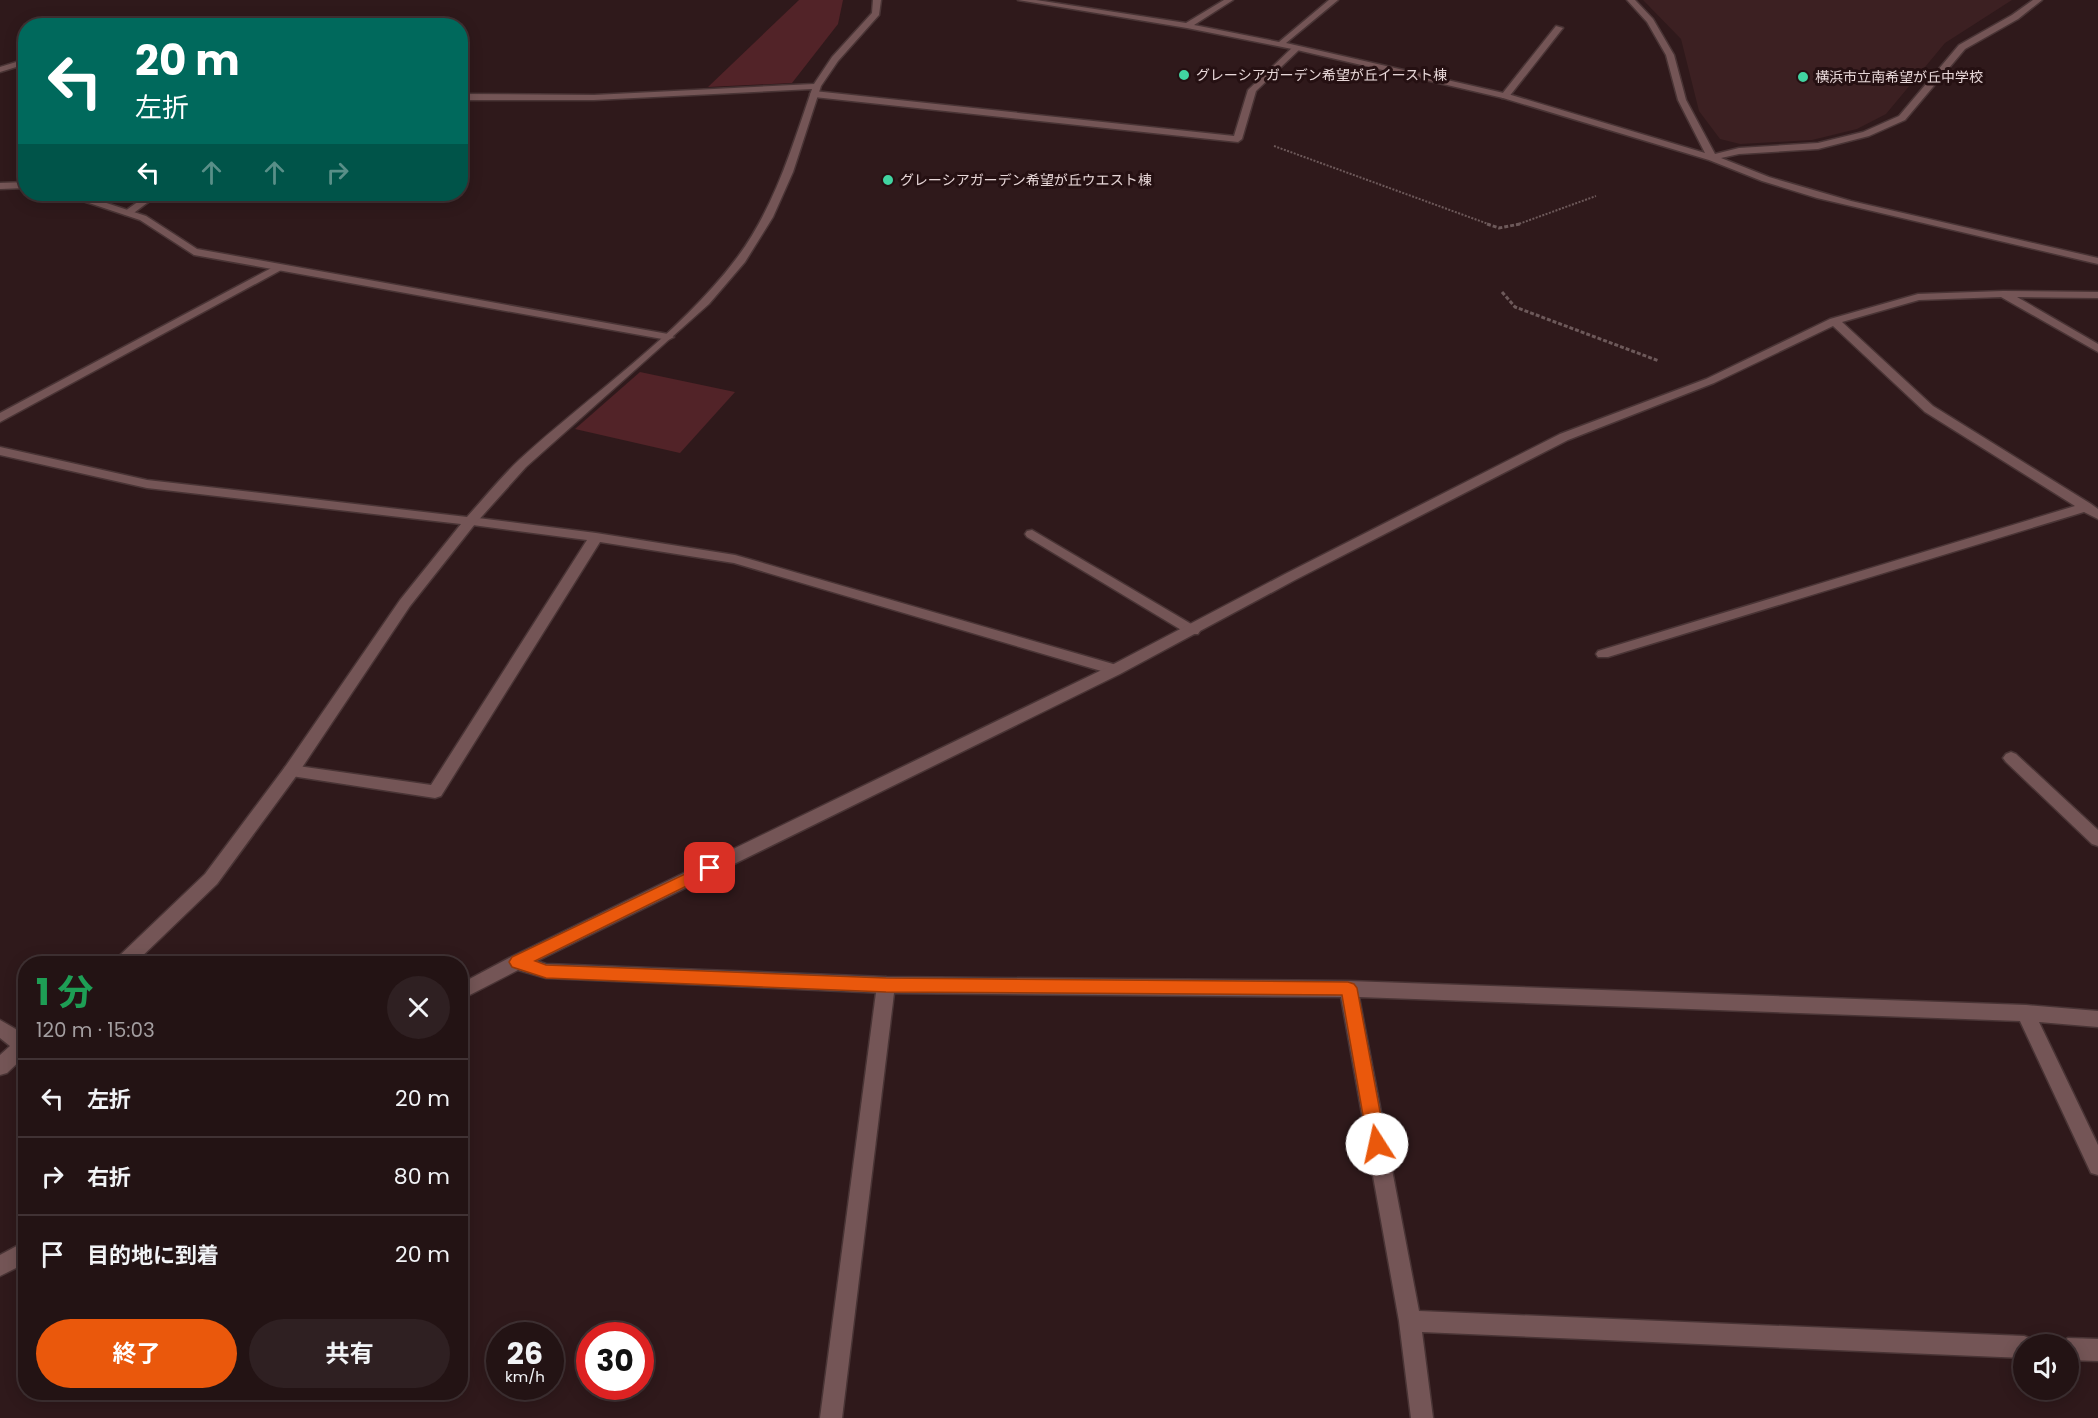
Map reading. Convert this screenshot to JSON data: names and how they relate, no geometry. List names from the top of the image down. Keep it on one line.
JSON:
{"places":["グレーシアガーデン希望が丘イースト棟","横浜市立南希望が丘中学校","グレーシアガーデン希望が丘ウエスト棟"],"page":{"turn":["20 m","左折"],"heading":["1 分","120 m · 15:03"],"list":[{"name":"左折","value":"20 m"},{"name":"右折","value":"80 m"},{"name":"目的地に到着","value":"20 m"}],"buttons":["終了","共有"],"speed":"26 km/h","limit":"30"}}
